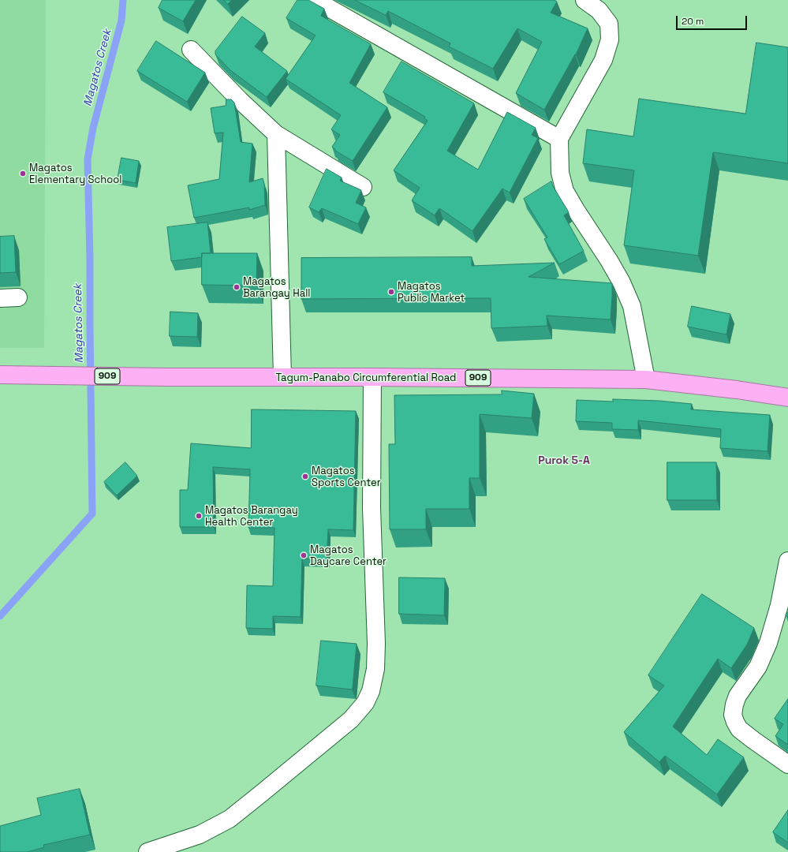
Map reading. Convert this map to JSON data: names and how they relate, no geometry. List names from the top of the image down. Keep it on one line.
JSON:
{"streets":{"highway":["909","Tagum-Panabo Circumferential Road"]},"districts":["Purok 5-A"],"water":["Magatos Creek"],"places":["Magatos Elementary School","Magatos Barangay Hall","Magatos Public Market","Magatos Sports Center","Magatos Barangay Health Center","Magatos Daycare Center"],"scale_bar":"20 m"}
